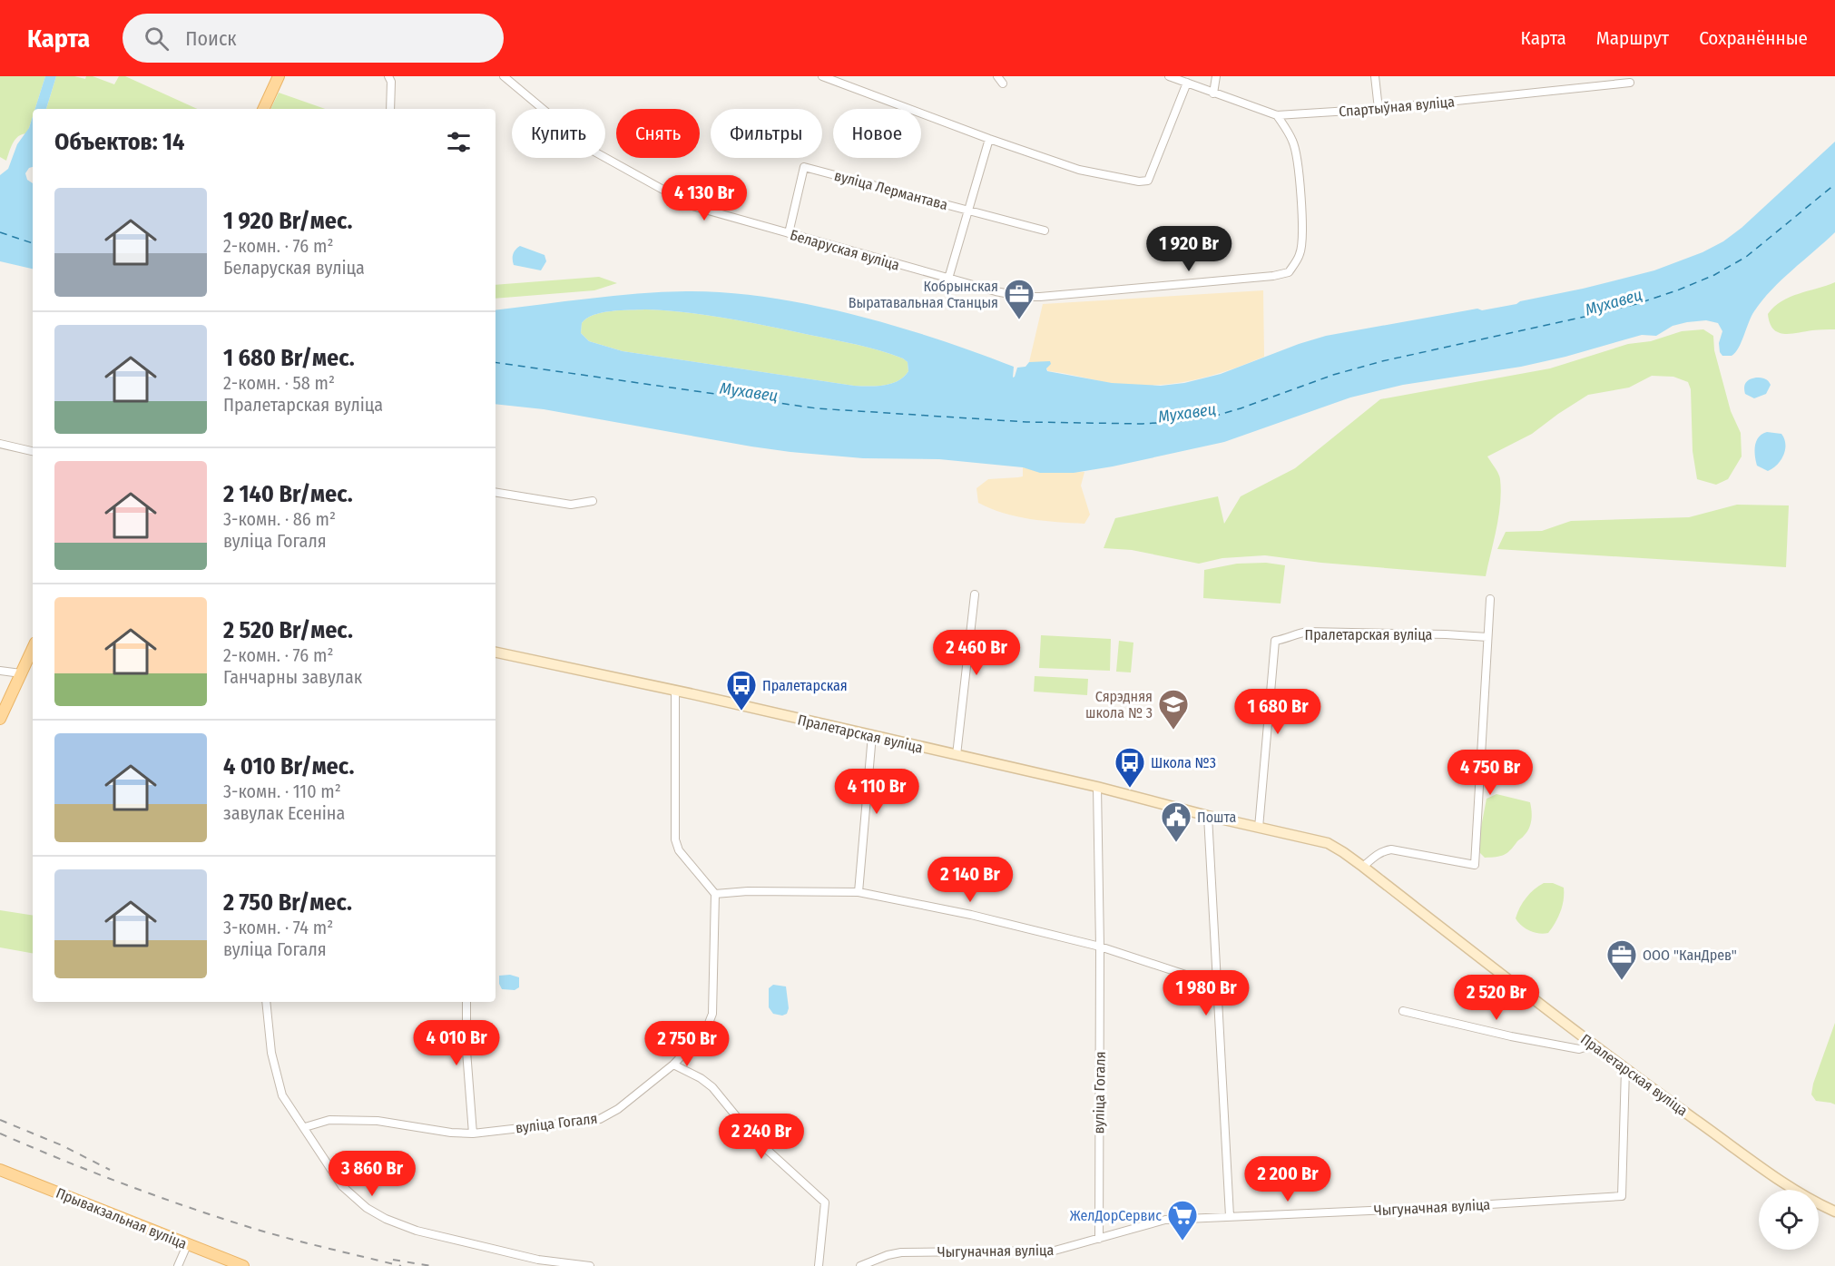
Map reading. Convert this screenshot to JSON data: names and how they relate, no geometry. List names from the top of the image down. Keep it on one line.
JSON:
{"streets":{"main road":["Пралетарская вуліца","Прывакзальная вуліца"],"street":["Спартыўная вуліца","вуліца Лермантава","Беларуская вуліца","вуліца Гогаля","Чыгуначная вуліца"]},"crossings":[["Спартыўная вуліца","Беларуская вуліца"],["вуліца Лермантава","Беларуская вуліца"],["Пралетарская вуліца","вуліца Гогаля"],["Пралетарская вуліца","Чыгуначная вуліца"],["вуліца Гогаля","Чыгуначная вуліца"]],"water":["Мухавец"],"places":{"office":["Кобрынская Выратавальная Станцыя","ООО \"КанДрев\""],"bus stop":["Пралетарская","Школа №3"],"school or university":["Сярэдняя школа № 3"],"public building":["Пошта"],"supermarket":["ЖелДорСервис"]},"page":{"header":"Карта","search":"Поиск","nav":["Карта","Маршрут","Сохранённые"],"chip":["Купить","Снять","Фильтры","Новое"],"heading":"Объектов: 14","list":[{"name":"1 920 Br/мес.","note":"2-комн. · 76 m² · Беларуская вуліца"},{"name":"1 680 Br/мес.","note":"2-комн. · 58 m² · Пралетарская вуліца"},{"name":"2 140 Br/мес.","note":"3-комн. · 86 m² · вуліца Гогаля"},{"name":"2 520 Br/мес.","note":"2-комн. · 76 m² · Ганчарны завулак"},{"name":"4 010 Br/мес.","note":"3-комн. · 110 m² · завулак Есеніна"},{"name":"2 750 Br/мес.","note":"3-комн. · 74 m² · вуліца Гогаля"}],"price":["4 130 Br","1 920 Br","2 460 Br","1 680 Br","4 750 Br","4 110 Br","2 140 Br","1 980 Br","2 520 Br","4 010 Br","2 750 Br","2 240 Br","3 860 Br","2 200 Br"]}}
